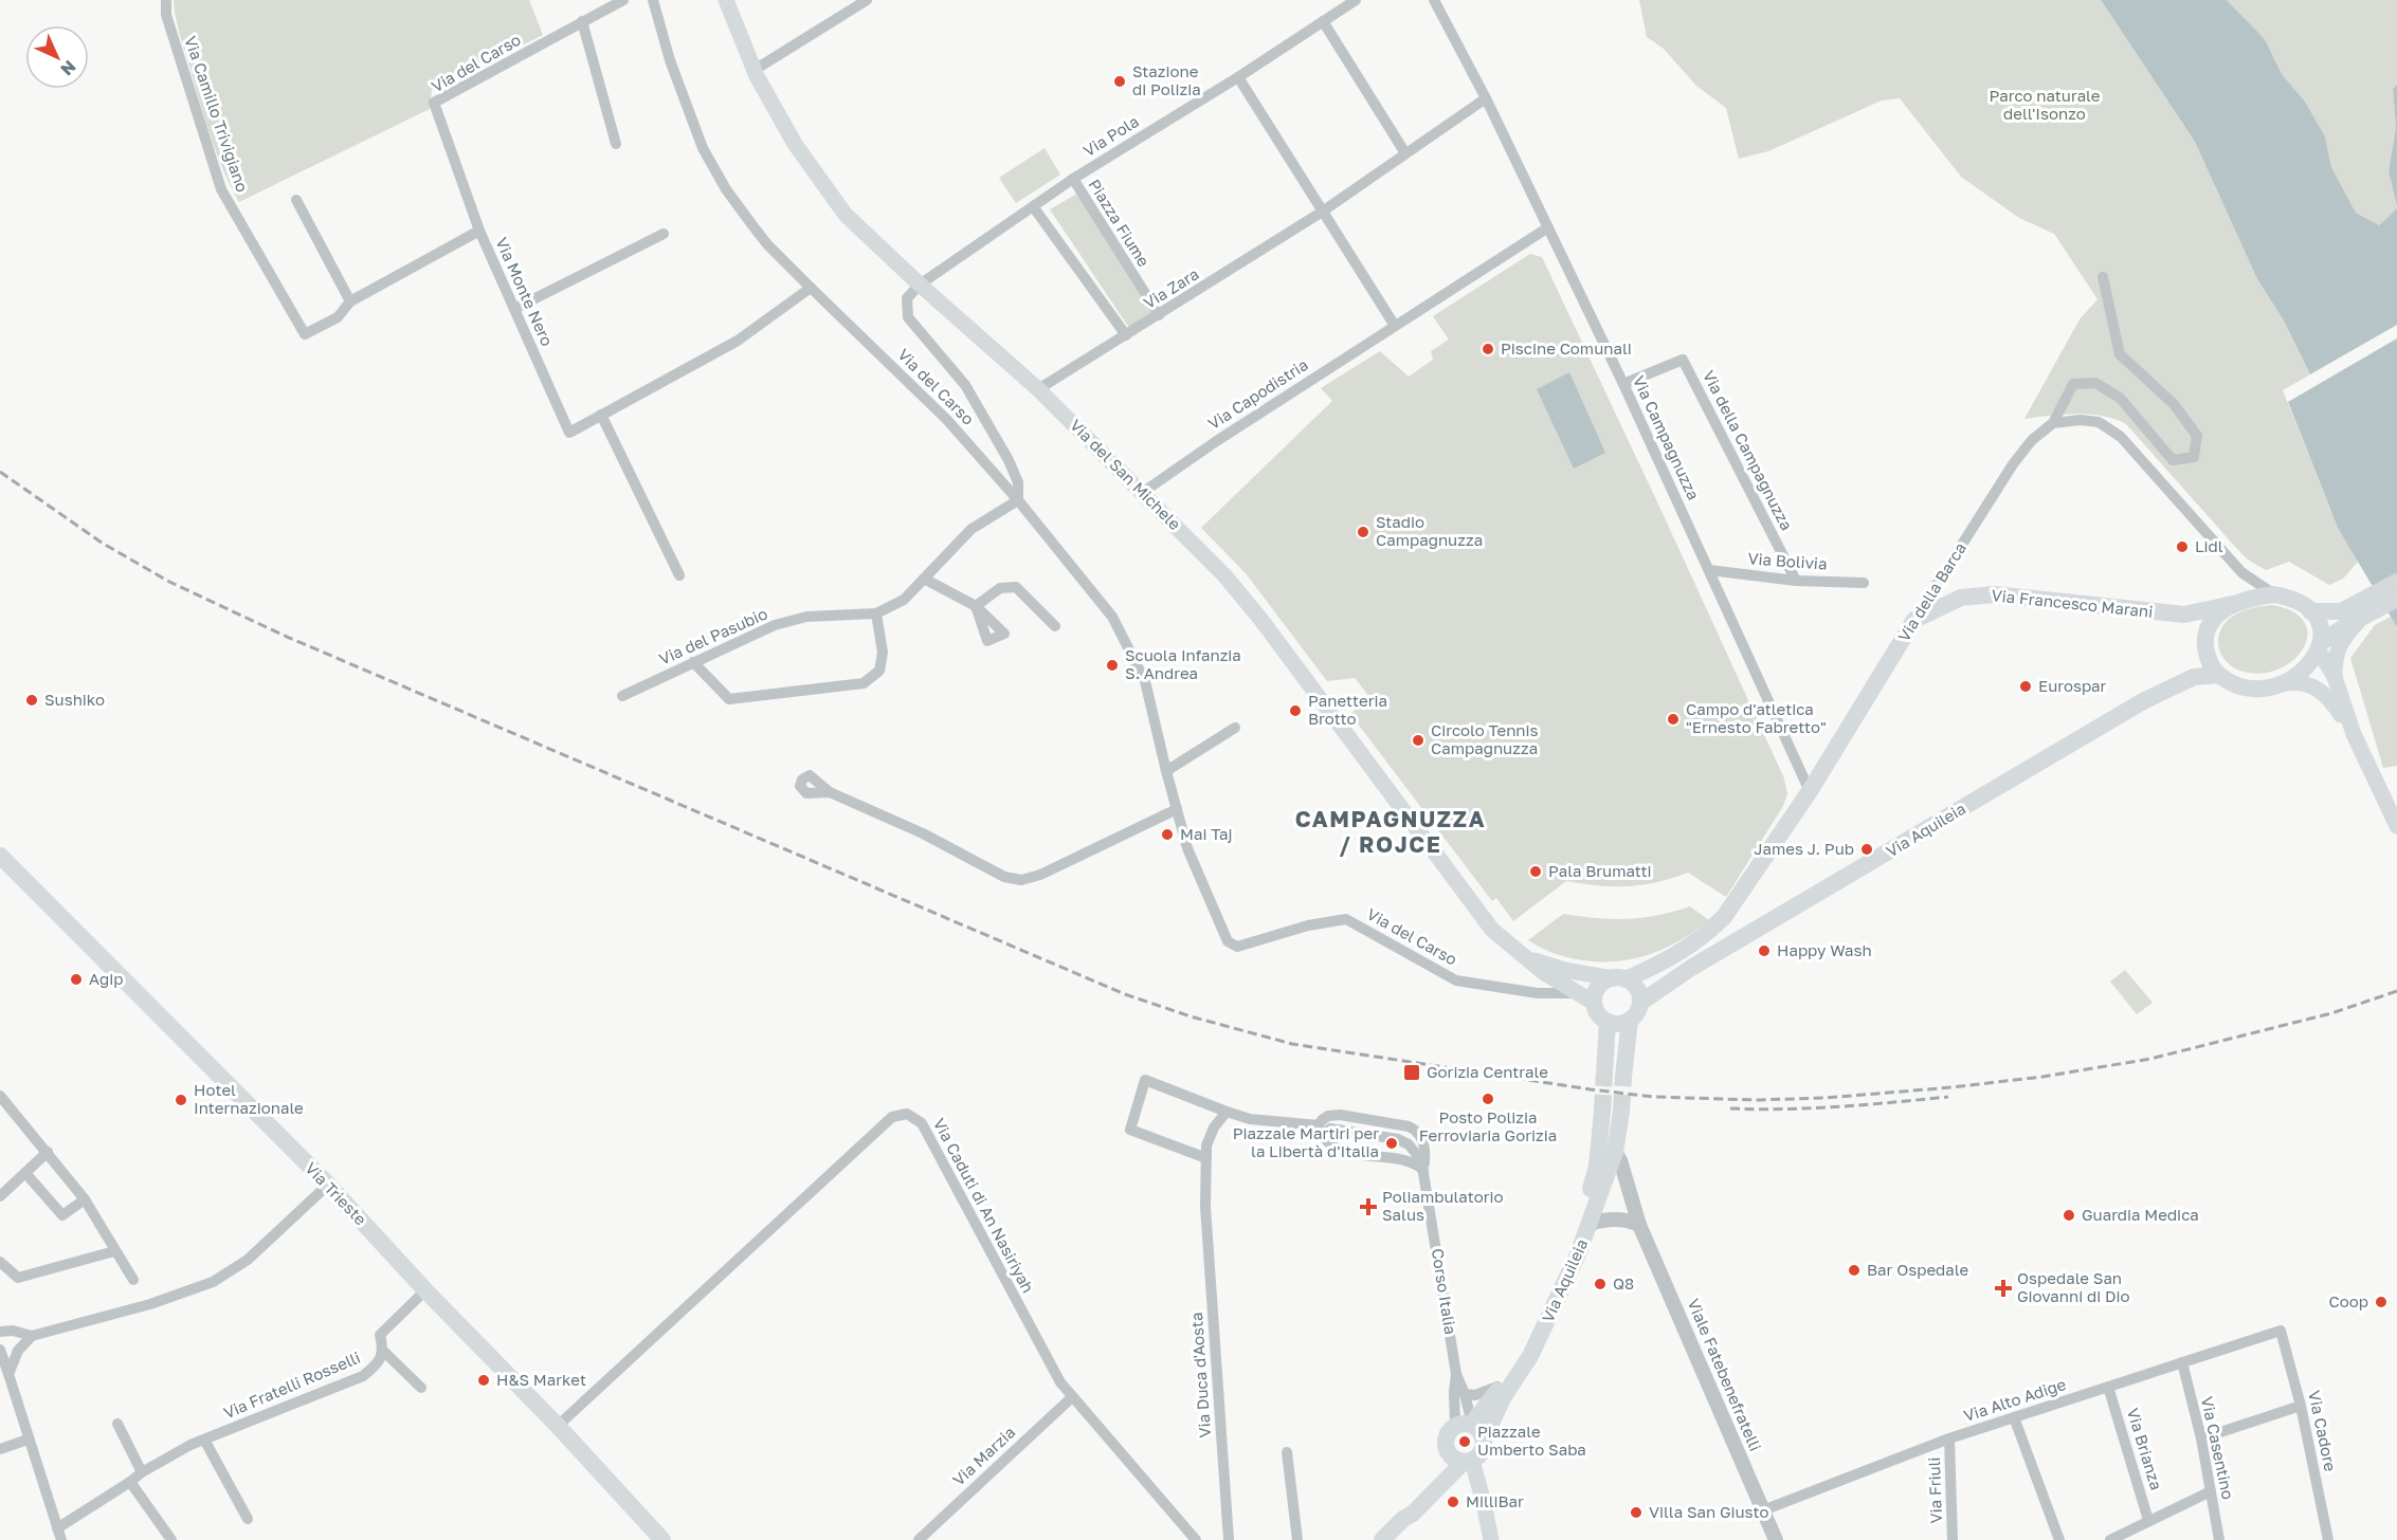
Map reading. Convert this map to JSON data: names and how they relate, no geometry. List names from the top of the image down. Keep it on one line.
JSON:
{"streets":{"main road":["Via del San Michele","Via della Barca","Via Francesco Marani","Via Aquileia","Via Trieste"],"street":["Via del Carso","Via Camillo Trivigiano","Via Pola","Piazza Fiume","Via Zara","Via Monte Nero","Via Capodistria","Via Campagnuzza","Via della Campagnuzza","Via Bolivia","Via del Pasubio","Via Caduti di An Nasiriyah","Corso Italia","Via Duca d'Aosta","Viale Fatebenefratelli","Via Fratelli Rosselli","Via Alto Adige","Via Cadore","Via Casentino","Via Brianza","Via Marzia","Via Friuli"]},"crossings":[["Via del Carso","Via Monte Nero"],["Via del Carso","Via del San Michele"],["Via del Carso","Via del Pasubio"],["Via Camillo Trivigiano","Via Monte Nero"],["Via Pola","Piazza Fiume"],["Via Pola","Via del San Michele"],["Piazza Fiume","Via Zara"],["Via Zara","Via Campagnuzza"],["Via Zara","Via del San Michele"],["Via Capodistria","Via Campagnuzza"],["Via Capodistria","Via del San Michele"],["Via Campagnuzza","Via della Campagnuzza"],["Via Campagnuzza","Via Bolivia"],["Via Campagnuzza","Via della Barca"],["Via della Campagnuzza","Via Bolivia"],["Via del San Michele","Via della Barca"],["Via del San Michele","Via Aquileia"],["Via della Barca","Via Francesco Marani"],["Via della Barca","Via Aquileia"],["Via Francesco Marani","Via Aquileia"],["Via Aquileia","Corso Italia"],["Via Aquileia","Viale Fatebenefratelli"],["Via Trieste","Via Caduti di An Nasiriyah"],["Via Trieste","Via Fratelli Rosselli"],["Via Caduti di An Nasiriyah","Via Marzia"],["Viale Fatebenefratelli","Via Alto Adige"],["Via Alto Adige","Via Cadore"],["Via Alto Adige","Via Casentino"],["Via Alto Adige","Via Brianza"],["Via Alto Adige","Via Friuli"]],"districts":["CAMPAGNUZZA / ROJCE"],"parks":["Parco naturale dell'Isonzo"],"places":{"other":["Stazione di Polizia","Piscine Comunali","Stadio Campagnuzza","Lidl","Scuola Infanzia S. Andrea","Eurospar","Sushiko","Panetteria Brotto","Campo d'atletica \"Ernesto Fabretto\"","Circolo Tennis Campagnuzza","Mai Taj","James J. Pub","Pala Brumatti","Happy Wash","Agip","Posto Polizia Ferroviaria Gorizia","Hotel Internazionale","Piazzale Martiri per la Libertà d'Italia","Guardia Medica","Bar Ospedale","Q8","Coop","H&S Market","Piazzale Umberto Saba","MilliBar","Villa San Giusto"],"transit":["Gorizia Centrale"],"health":["Poliambulatorio Salus","Ospedale San Giovanni di Dio"]},"north":"bottom right"}
